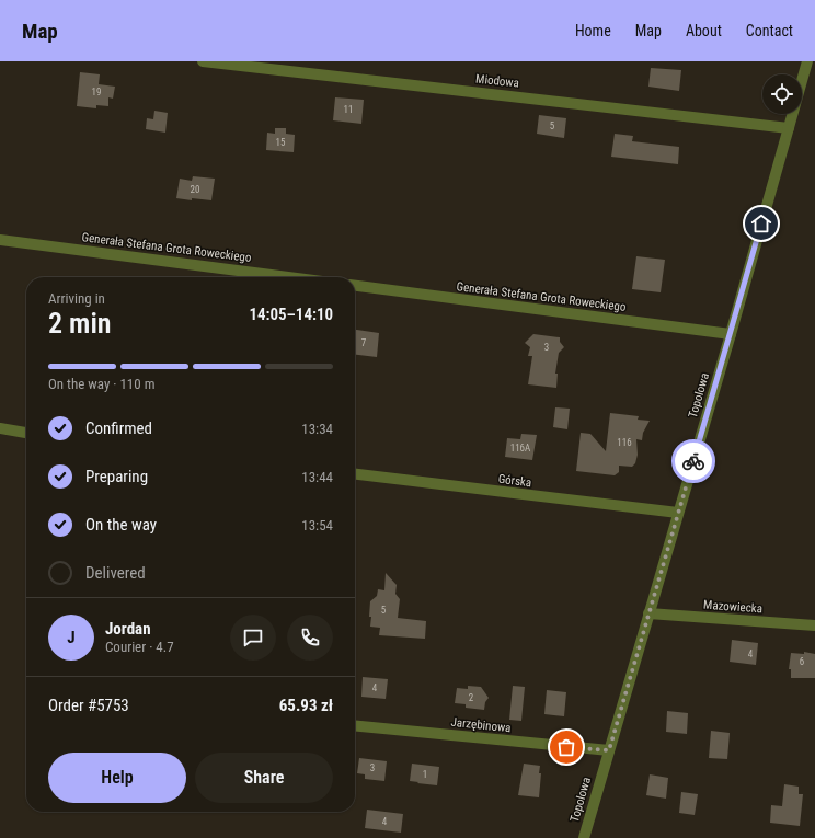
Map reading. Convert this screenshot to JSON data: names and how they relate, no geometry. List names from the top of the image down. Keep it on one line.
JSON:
{"streets":{"street":["Miodowa","Generała Stefana Grota Roweckiego","Topolowa","Górska","Mazowiecka","Jarzębinowa"]},"crossings":[["Miodowa","Topolowa"],["Generała Stefana Grota Roweckiego","Topolowa"],["Topolowa","Górska"],["Topolowa","Mazowiecka"],["Topolowa","Jarzębinowa"]],"house_numbers":["19","11","5","15","20","7","3","116","116A","5","4","6","4","2","3","1","4"],"page":{"header":"Map","nav":["Home","Map","About","Contact"],"heading":["2 min","Arriving in","14:05–14:10"],"panel":["Jordan","Courier · 4.7","Order #5753","65.93 zł"],"bar":"On the way · 110 m","list":[["Confirmed","13:34"],["Preparing","13:44"],["On the way","13:54"],"Delivered"],"round":"J","buttons":["Help","Share"]}}
